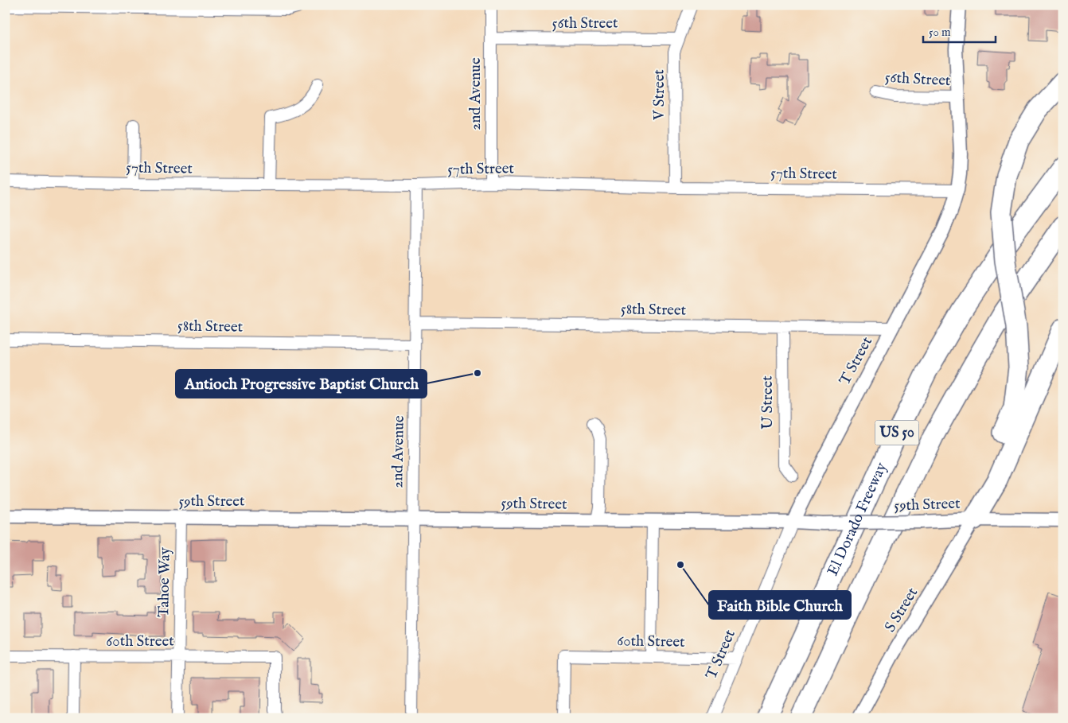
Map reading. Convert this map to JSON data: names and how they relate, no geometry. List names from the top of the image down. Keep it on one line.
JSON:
{"streets":{"highway":["US 50","El Dorado Freeway"],"street":["56th Street","2nd Avenue","V Street","57th Street","58th Street","T Street","U Street","59th Street","Tahoe Way","S Street","60th Street"]},"crossings":[["56th Street","2nd Avenue"],["56th Street","V Street"],["56th Street","T Street"],["2nd Avenue","57th Street"],["2nd Avenue","58th Street"],["2nd Avenue","59th Street"],["V Street","57th Street"],["57th Street","T Street"],["58th Street","T Street"],["58th Street","U Street"],["T Street","59th Street"],["T Street","60th Street"],["59th Street","Tahoe Way"],["59th Street","S Street"],["Tahoe Way","60th Street"]],"places":["Antioch Progressive Baptist Church","Faith Bible Church"],"scale_bar":"50 m"}
